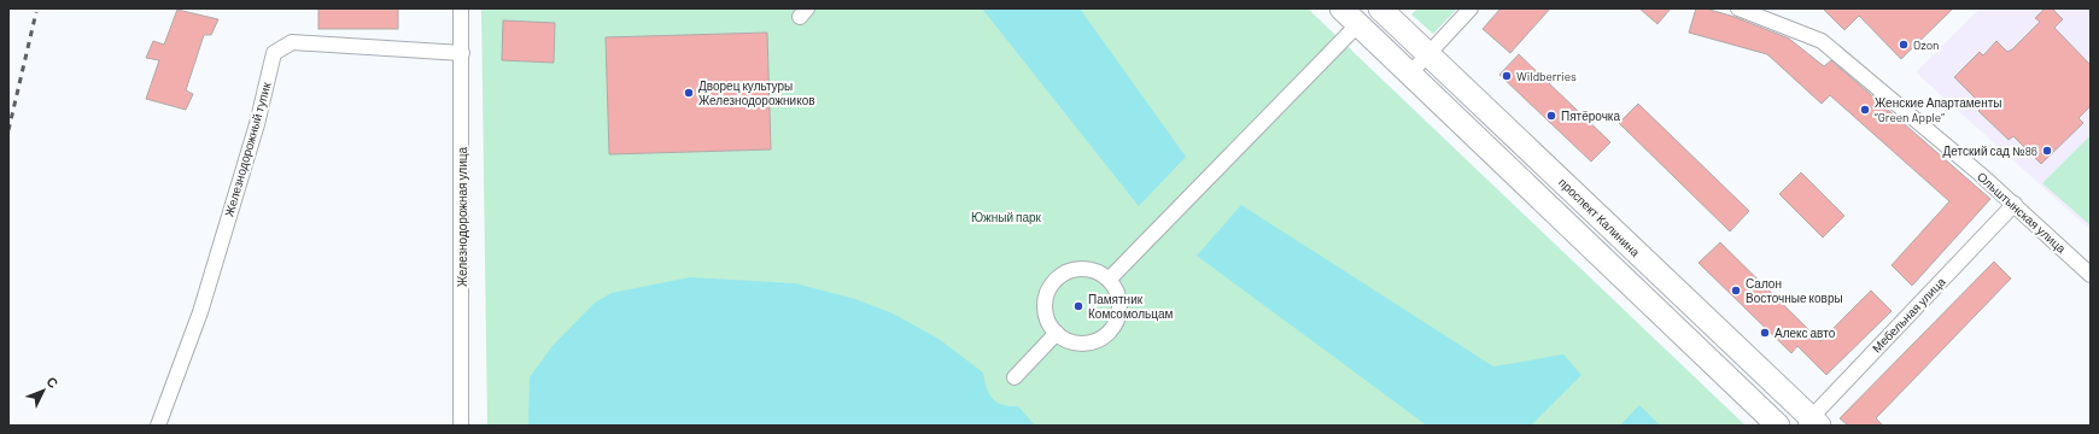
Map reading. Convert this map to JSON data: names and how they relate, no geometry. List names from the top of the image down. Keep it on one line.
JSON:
{"streets":{"main road":["проспект Калинина"],"street":["Железнодорожный тупик","Ольштынская улица","Железнодорожная улица","Мебельная улица"]},"crossings":[["Железнодорожный тупик","Железнодорожная улица"],["Ольштынская улица","Мебельная улица"],["проспект Калинина","Мебельная улица"]],"parks":["Южный парк"],"places":["Ozon","Wildberries","Дворец культуры Железнодорожников","Женские Апартаменты “Green Apple”","Пятёрочка","Детский сад №86","Салон Восточные ковры","Памятник Комсомольцам","Алекс авто"],"north":"top right"}
